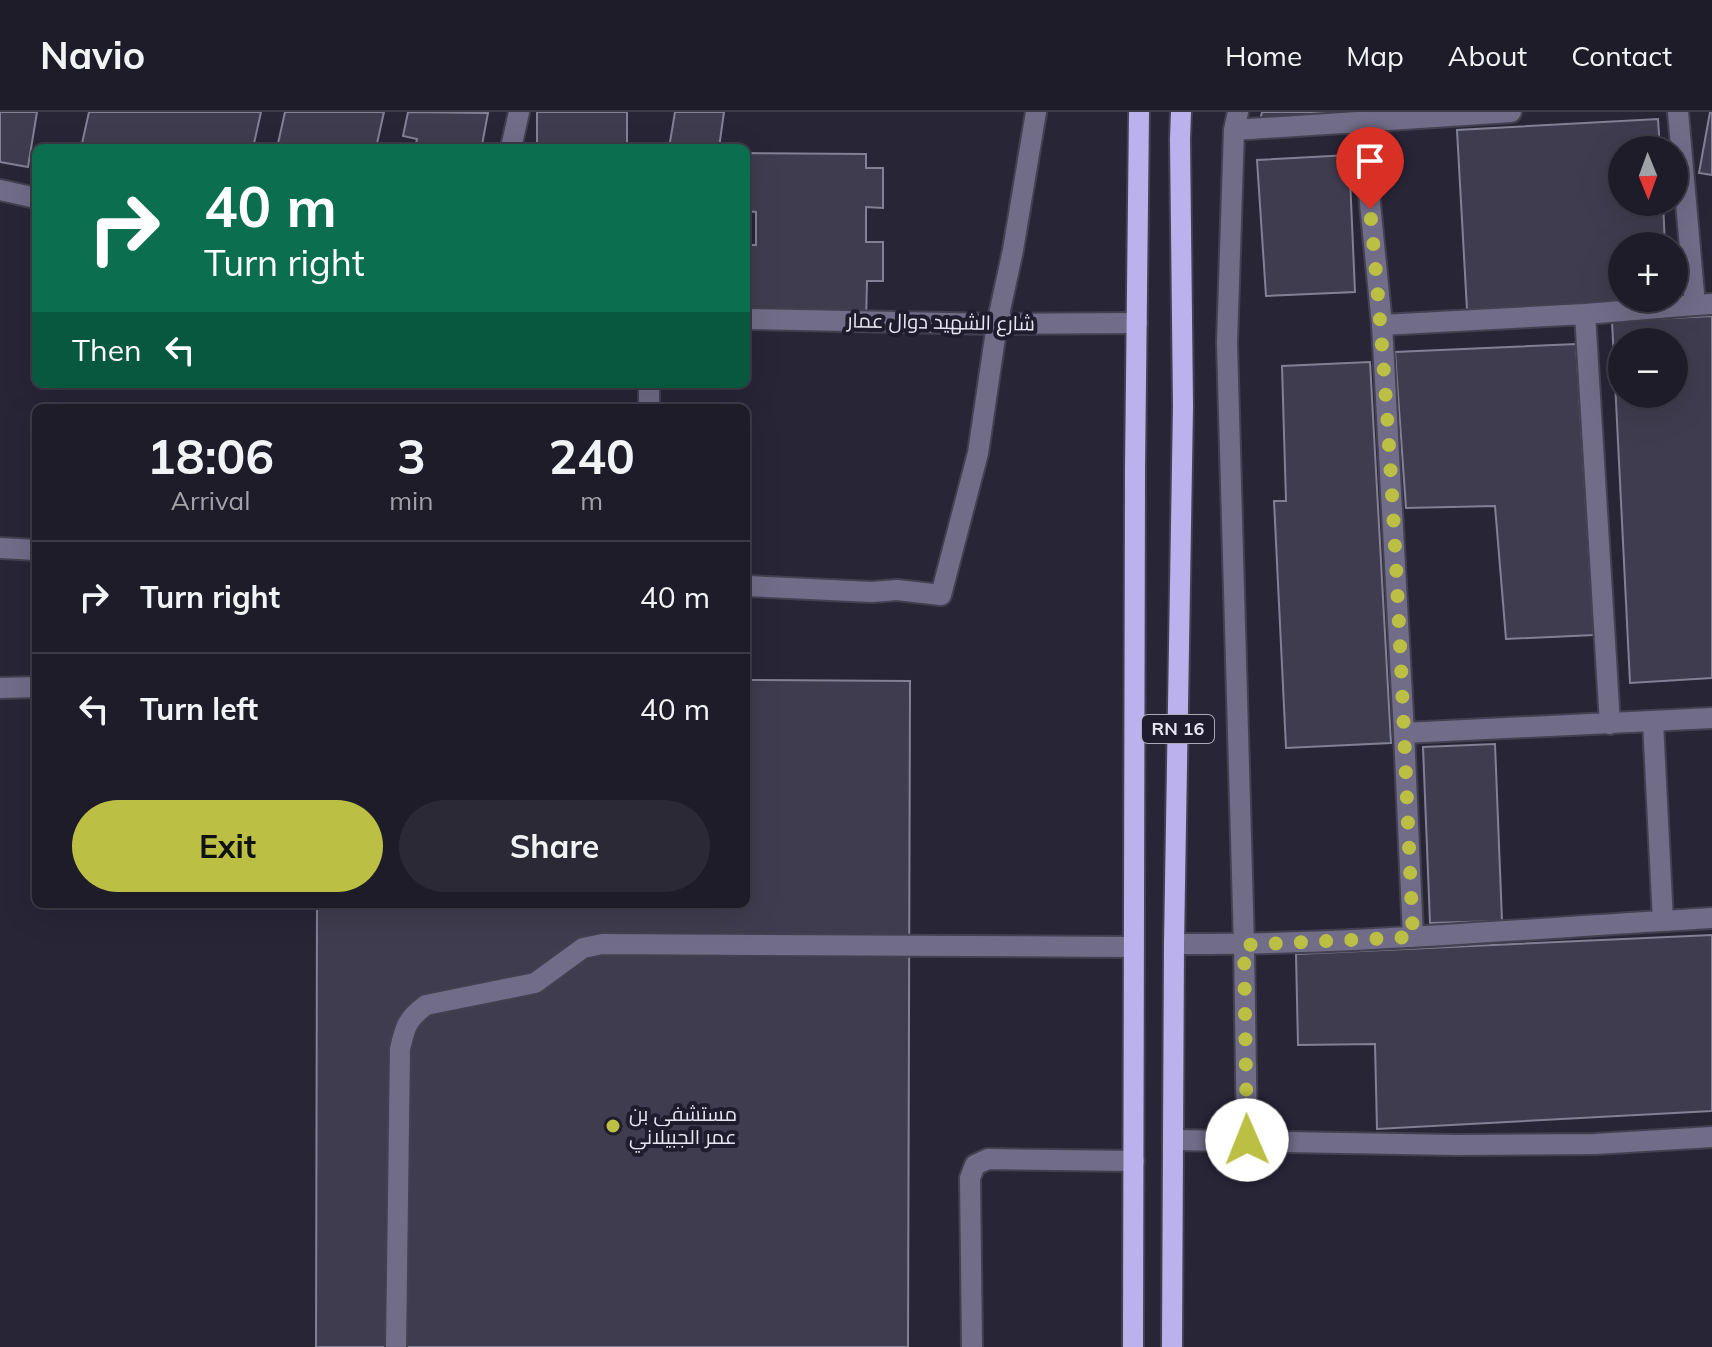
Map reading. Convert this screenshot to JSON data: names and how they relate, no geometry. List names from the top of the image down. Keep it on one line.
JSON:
{"streets":{"main road":["RN 16"],"street":["شارع الشهيد دوال عمار"]},"crossings":[["شارع الشهيد دوال عمار","RN 16"]],"places":["مستشفى بن عمر الجبيلاني"],"north":"bottom","page":{"header":"Navio","nav":["Home","Map","About","Contact"],"map_buttons":["+","−"],"turn":["40 m","Turn right"],"then":"Then","eta":["18:06","Arrival","3","min","240","m"],"list":[{"name":"Turn right","value":"40 m"},{"name":"Turn left","value":"40 m"}],"buttons":["Exit","Share"]}}
